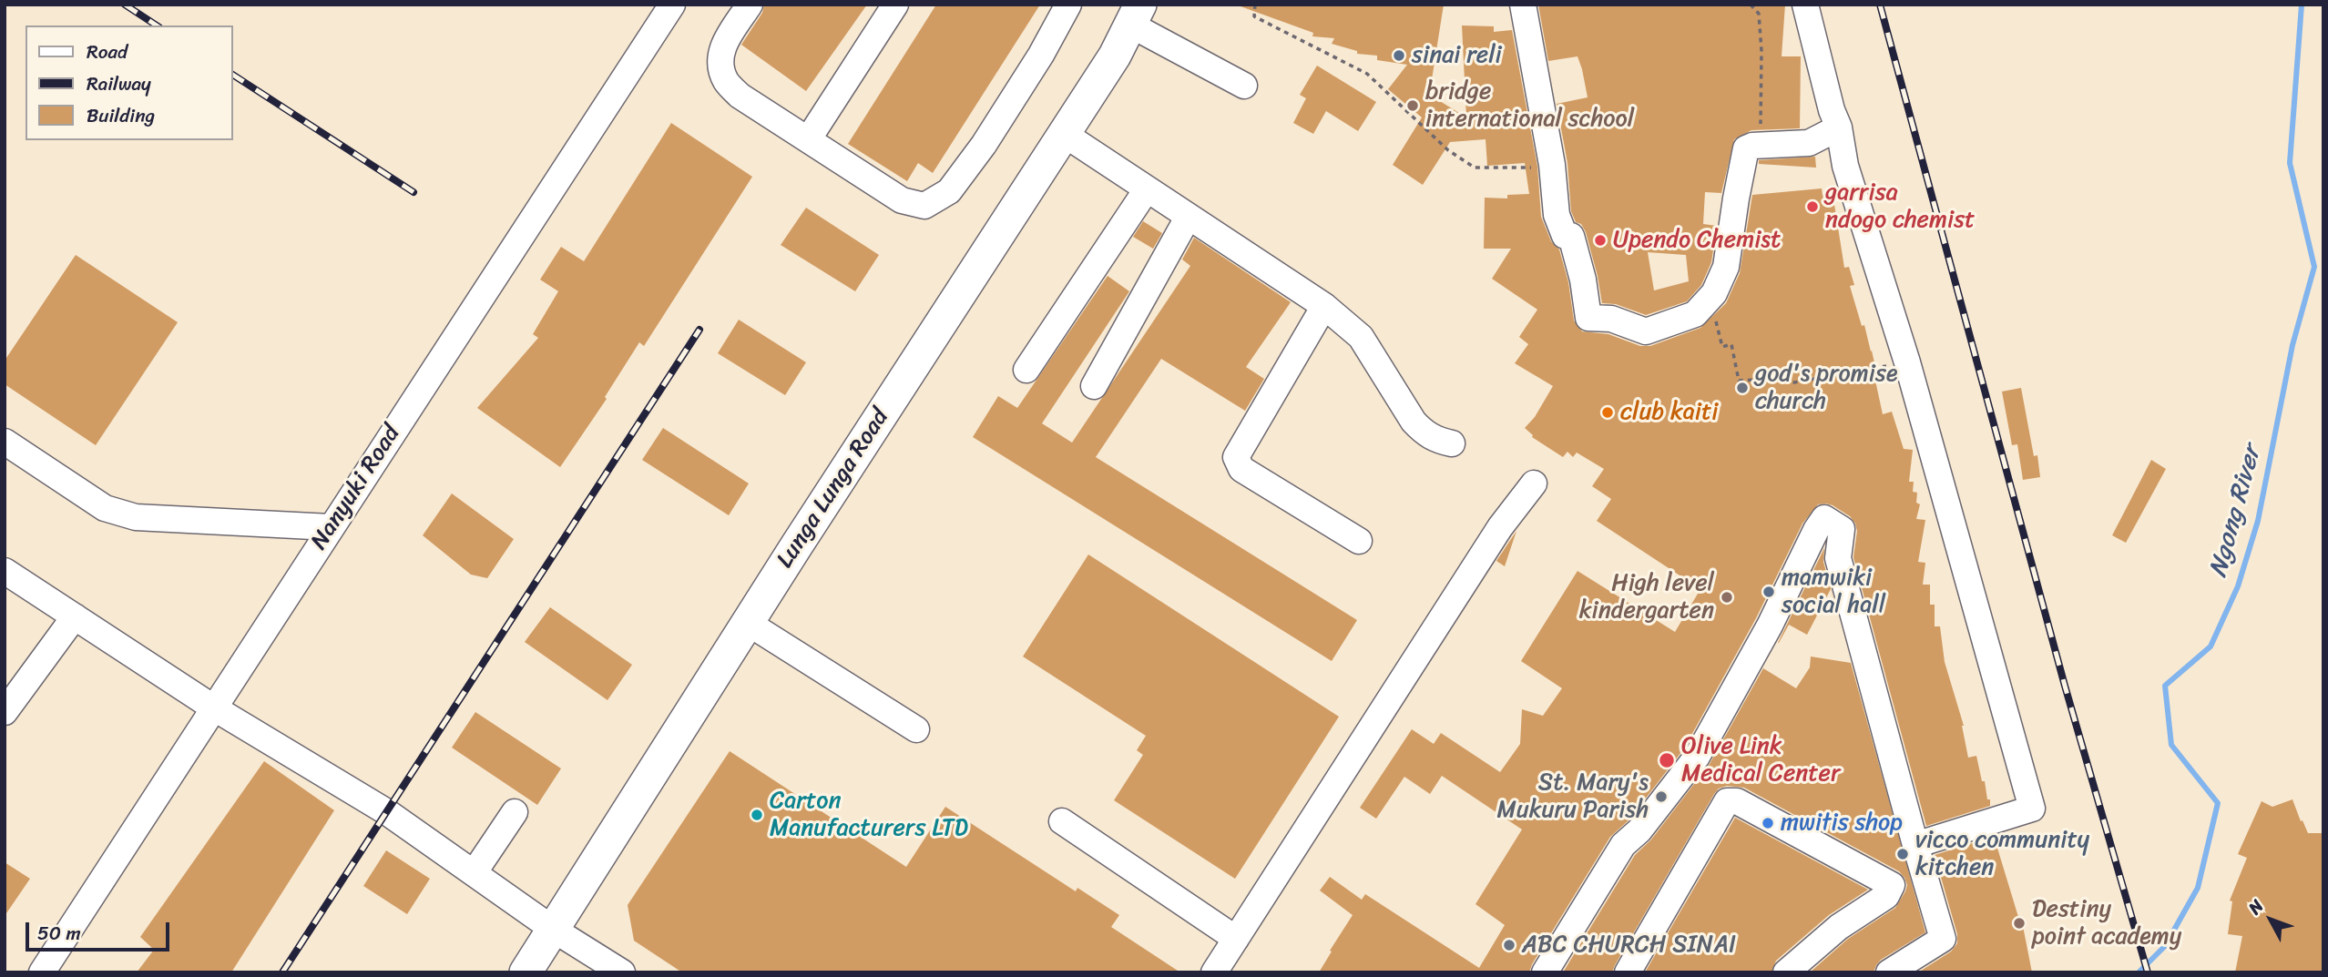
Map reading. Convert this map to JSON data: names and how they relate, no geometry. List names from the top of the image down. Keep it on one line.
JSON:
{"streets":{"main road":["Lunga Lunga Road"],"street":["Nanyuki Road"]},"water":["Ngong River"],"places":["sinai reli","bridge international school","garrisa ndogo chemist","Upendo Chemist","god's promise church","club kaiti","mamwiki social hall","High level kindergarten","Olive Link Medical Center","St. Mary's Mukuru Parish","Carton Manufacturers LTD","mwitis shop","vicco community kitchen","Destiny point academy","ABC CHURCH SINAI"],"legend":["Road","Railway","Building"],"scale_bar":"50 m","north":"top left"}
